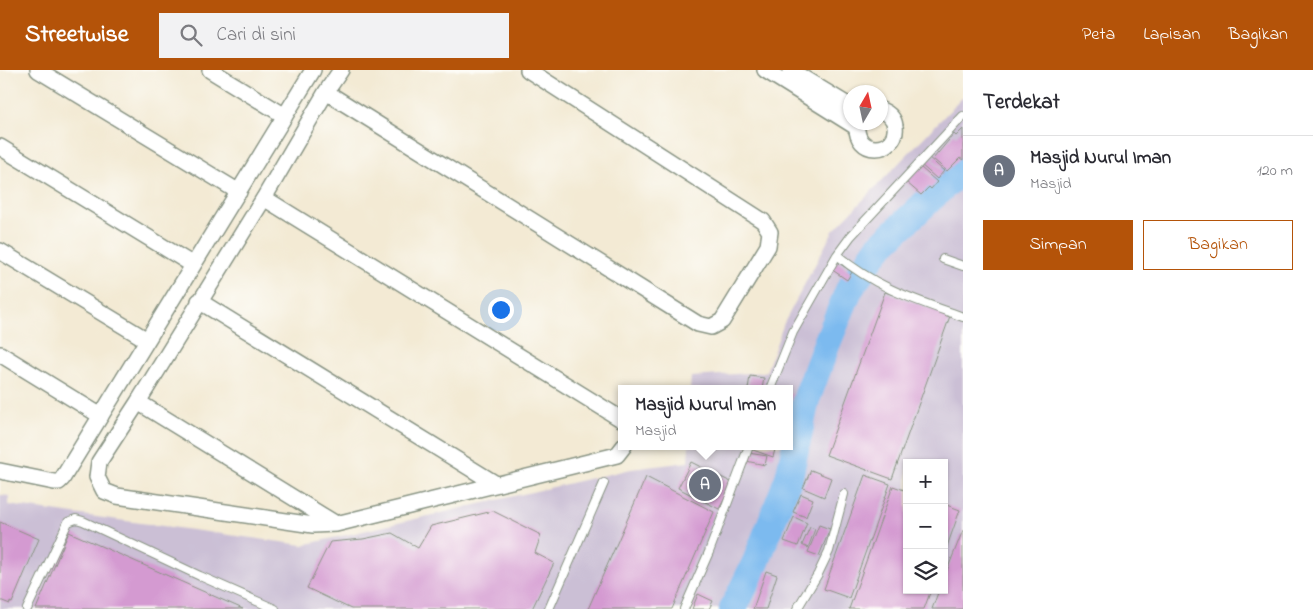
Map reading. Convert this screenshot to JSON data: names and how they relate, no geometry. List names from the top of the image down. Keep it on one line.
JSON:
{"north":"top","page":{"header":"Streetwise","search":"Cari di sini","nav":["Peta","Lapisan","Bagikan"],"heading":"Terdekat","list":[{"mark":"A","name":"Masjid Nurul Iman","note":"Masjid","value":"120 m"}],"buttons":["Simpan","Bagikan"],"popup":["Masjid Nurul Iman","Masjid"],"map_buttons":["+","−"],"pins":"A"}}
